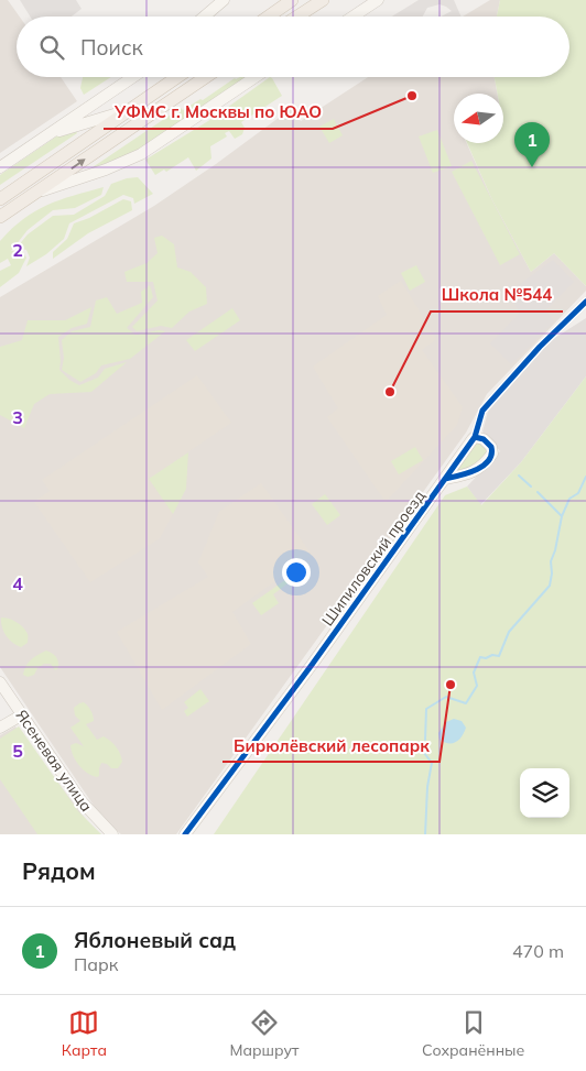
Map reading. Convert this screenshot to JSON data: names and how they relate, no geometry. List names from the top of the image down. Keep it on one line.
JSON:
{"streets":{"main road":["Шипиловский проезд","Ясеневая улица"]},"places":["УФМС г. Москвы по ЮАО","Школа №544","Бирюлёвский лесопарк"],"north":"left","page":{"search":"Поиск","pins":"1","heading":"Рядом","list":[{"mark":"1","name":"Яблоневый сад","note":"Парк","value":"470 m"}],"nav":["Карта","Маршрут","Сохранённые"]},"grid":{"rows":["2","3","4","5"]}}
